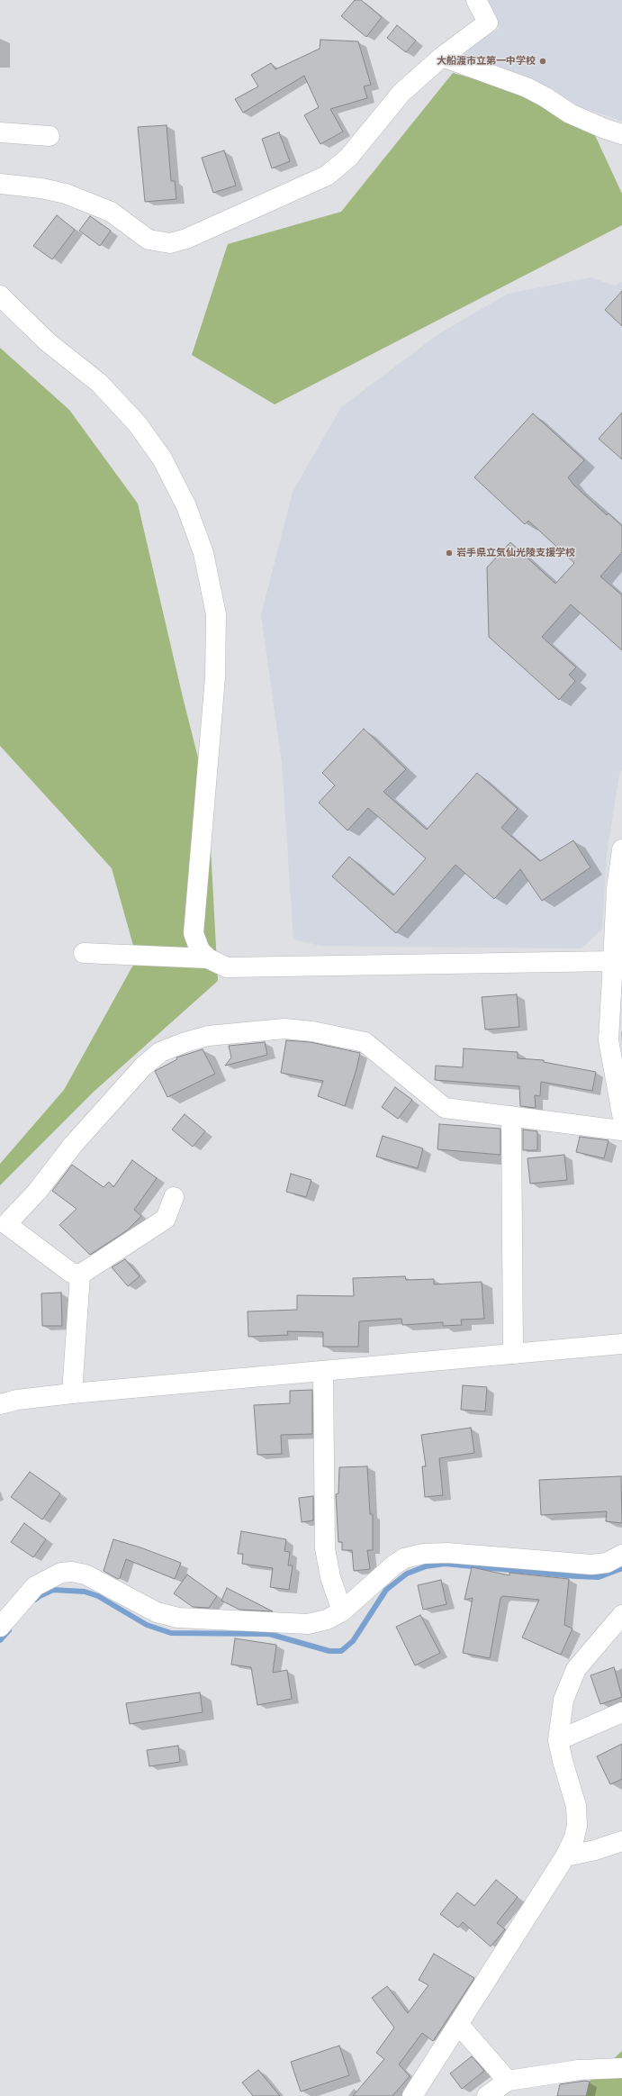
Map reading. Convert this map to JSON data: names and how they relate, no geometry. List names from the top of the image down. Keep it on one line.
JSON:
{"places":["大船渡市立第一中学校","岩手県立気仙光陵支援学校"]}
